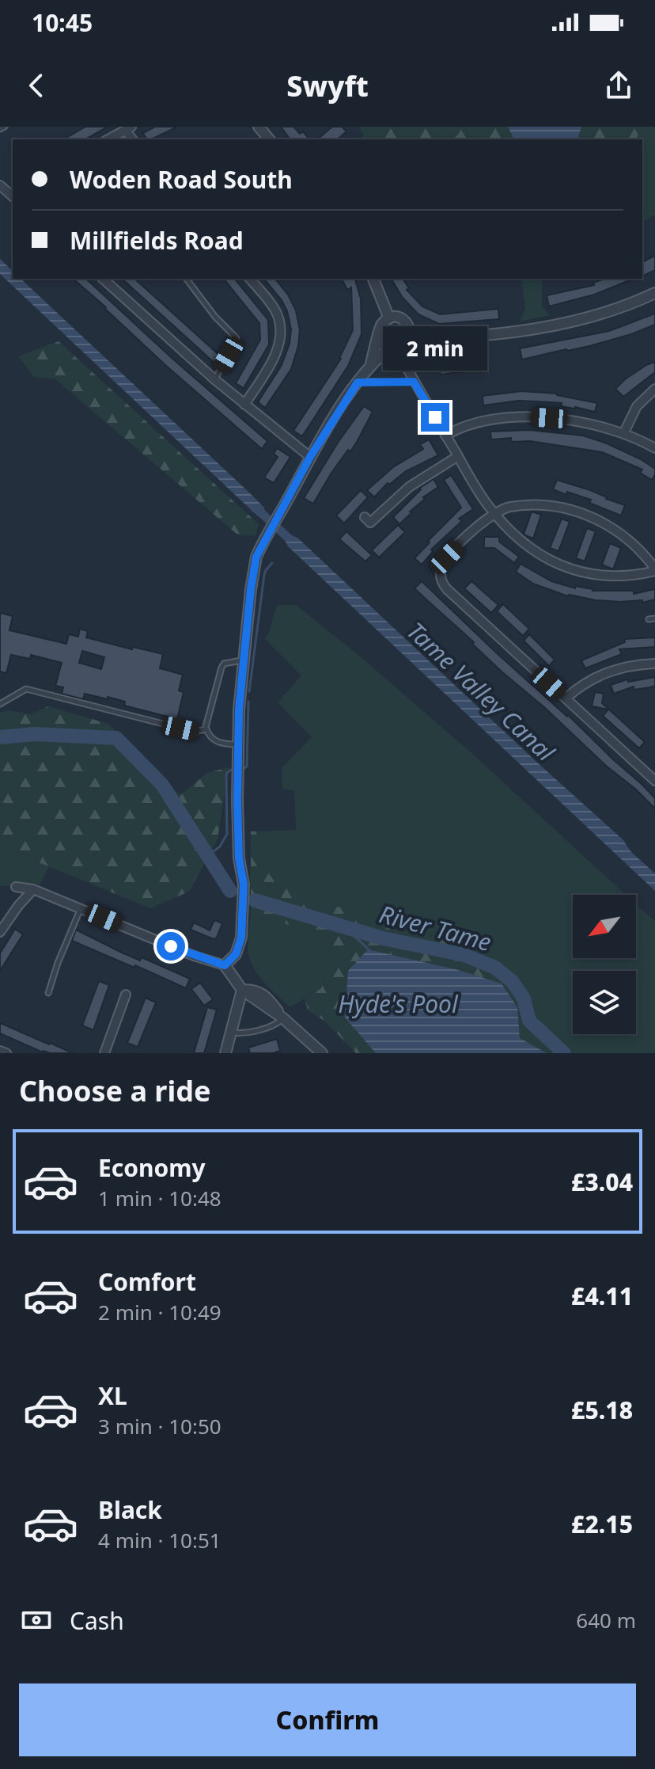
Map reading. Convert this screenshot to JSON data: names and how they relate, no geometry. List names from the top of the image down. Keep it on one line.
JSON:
{"water":["Tame Valley Canal","River Tame","Hyde's Pool"],"north":"bottom left","page":{"status":"10:45","header":"Swyft","banner":["Woden Road South","Millfields Road"],"bubble":"2 min","heading":"Choose a ride","list":[{"name":"Economy","note":"1 min · 10:48","value":"£3.04"},{"name":"Comfort","note":"2 min · 10:49","value":"£4.11"},{"name":"XL","note":"3 min · 10:50","value":"£5.18"},{"name":"Black","note":"4 min · 10:51","value":"£2.15"}],"pay":["Cash","640 m"],"buttons":"Confirm"}}
